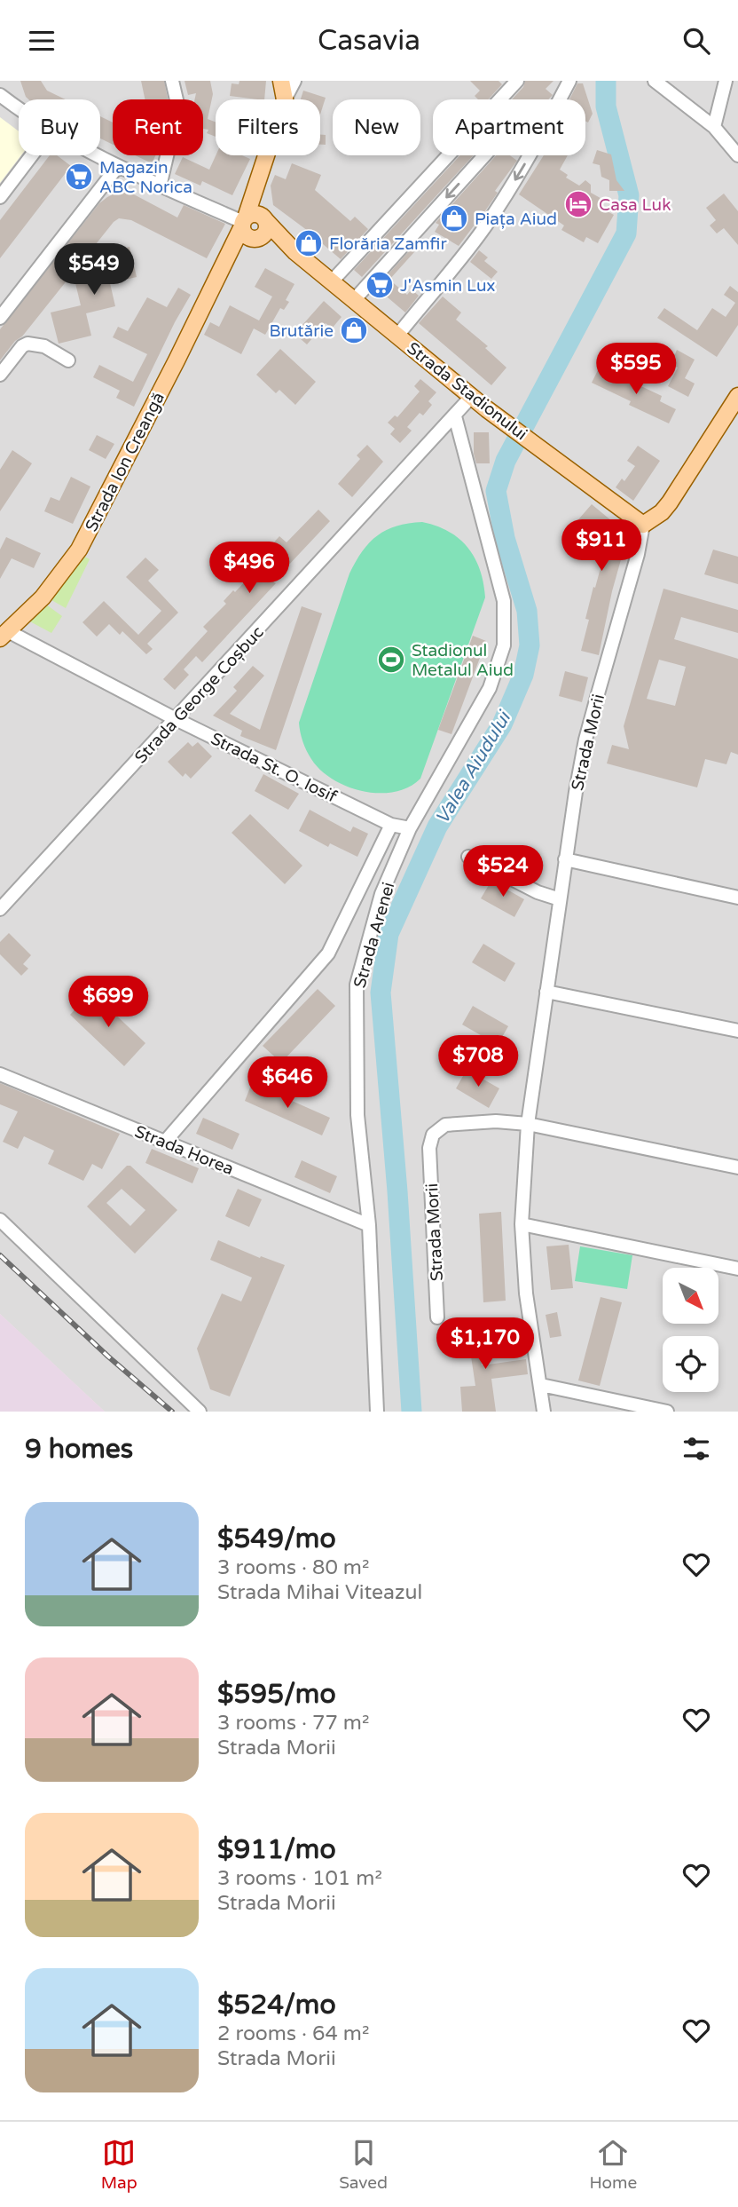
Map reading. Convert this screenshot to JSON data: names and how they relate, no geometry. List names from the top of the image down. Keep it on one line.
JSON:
{"streets":{"main road":["Strada Stadionului","Strada Ion Creangă"],"street":["Strada George Coșbuc","Strada Morii","Strada St. O. Iosif","Strada Arenei","Strada Horea"]},"crossings":[["Strada Stadionului","Strada Ion Creangă"],["Strada Stadionului","Strada George Coșbuc"],["Strada Stadionului","Strada Morii"],["Strada Ion Creangă","Strada St. O. Iosif"],["Strada George Coșbuc","Strada St. O. Iosif"],["Strada George Coșbuc","Strada Arenei"],["Strada St. O. Iosif","Strada Arenei"],["Strada Arenei","Strada Horea"]],"water":["Valea Aiudului"],"places":{"supermarket":["Magazin ABC Norica","J'Asmin Lux"],"hotel":["Casa Luk"],"shop":["Piața Aiud","Florăria Zamfir","Brutărie"],"sports":["Stadionul Metalul Aiud"]},"north":"bottom right","page":{"header":"Casavia","chip":["Buy","Rent","Filters","New","Apartment"],"price":["$549","$595","$911","$496","$524","$699","$708","$646","$1,170"],"heading":"9 homes","list":[{"name":"$549/mo","note":"3 rooms · 80 m² · Strada Mihai Viteazul"},{"name":"$595/mo","note":"3 rooms · 77 m² · Strada Morii"},{"name":"$911/mo","note":"3 rooms · 101 m² · Strada Morii"},{"name":"$524/mo","note":"2 rooms · 64 m² · Strada Morii"}],"tabs":["Map","Saved","Home"]}}
